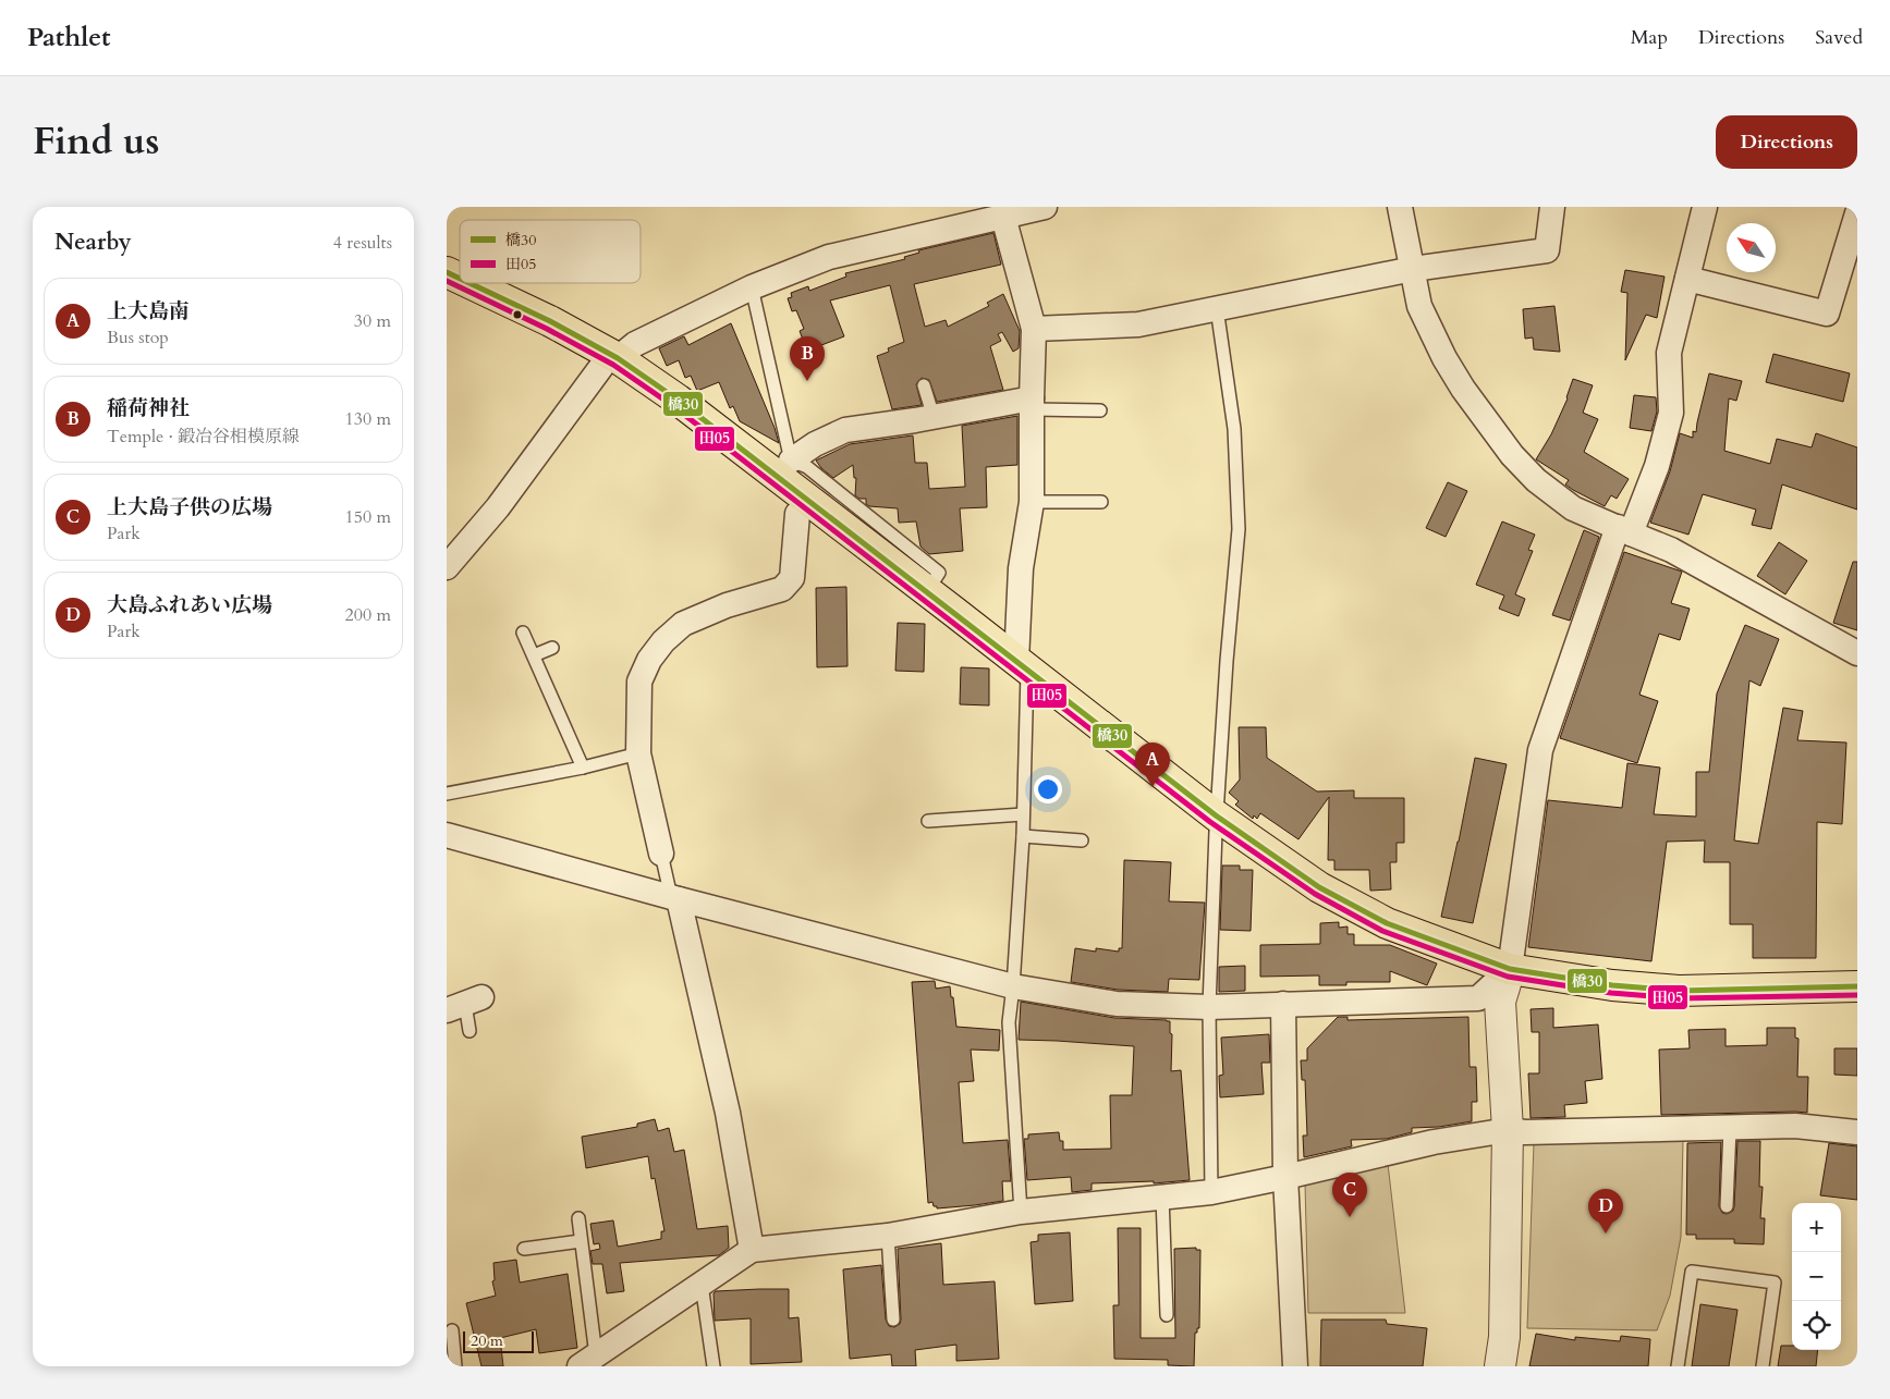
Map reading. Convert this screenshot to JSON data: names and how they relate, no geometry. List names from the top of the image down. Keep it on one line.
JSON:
{"lines":["transit line 橋30","transit line 田05"],"legend":["橋30","田05"],"scale_bar":"20 m","north":"top left","page":{"header":"Pathlet","nav":["Map","Directions","Saved"],"title":"Find us","buttons":"Directions","heading":["Nearby","4 results"],"list":[{"mark":"A","name":"上大島南","note":"Bus stop","value":"30 m"},{"mark":"B","name":"稲荷神社","note":"Temple · 鍛冶谷相模原線","value":"130 m"},{"mark":"C","name":"上大島子供の広場","note":"Park","value":"150 m"},{"mark":"D","name":"大島ふれあい広場","note":"Park","value":"200 m"}],"pins":["B","A","C","D"],"map_buttons":["+","−"],"scale":"20 m"}}
